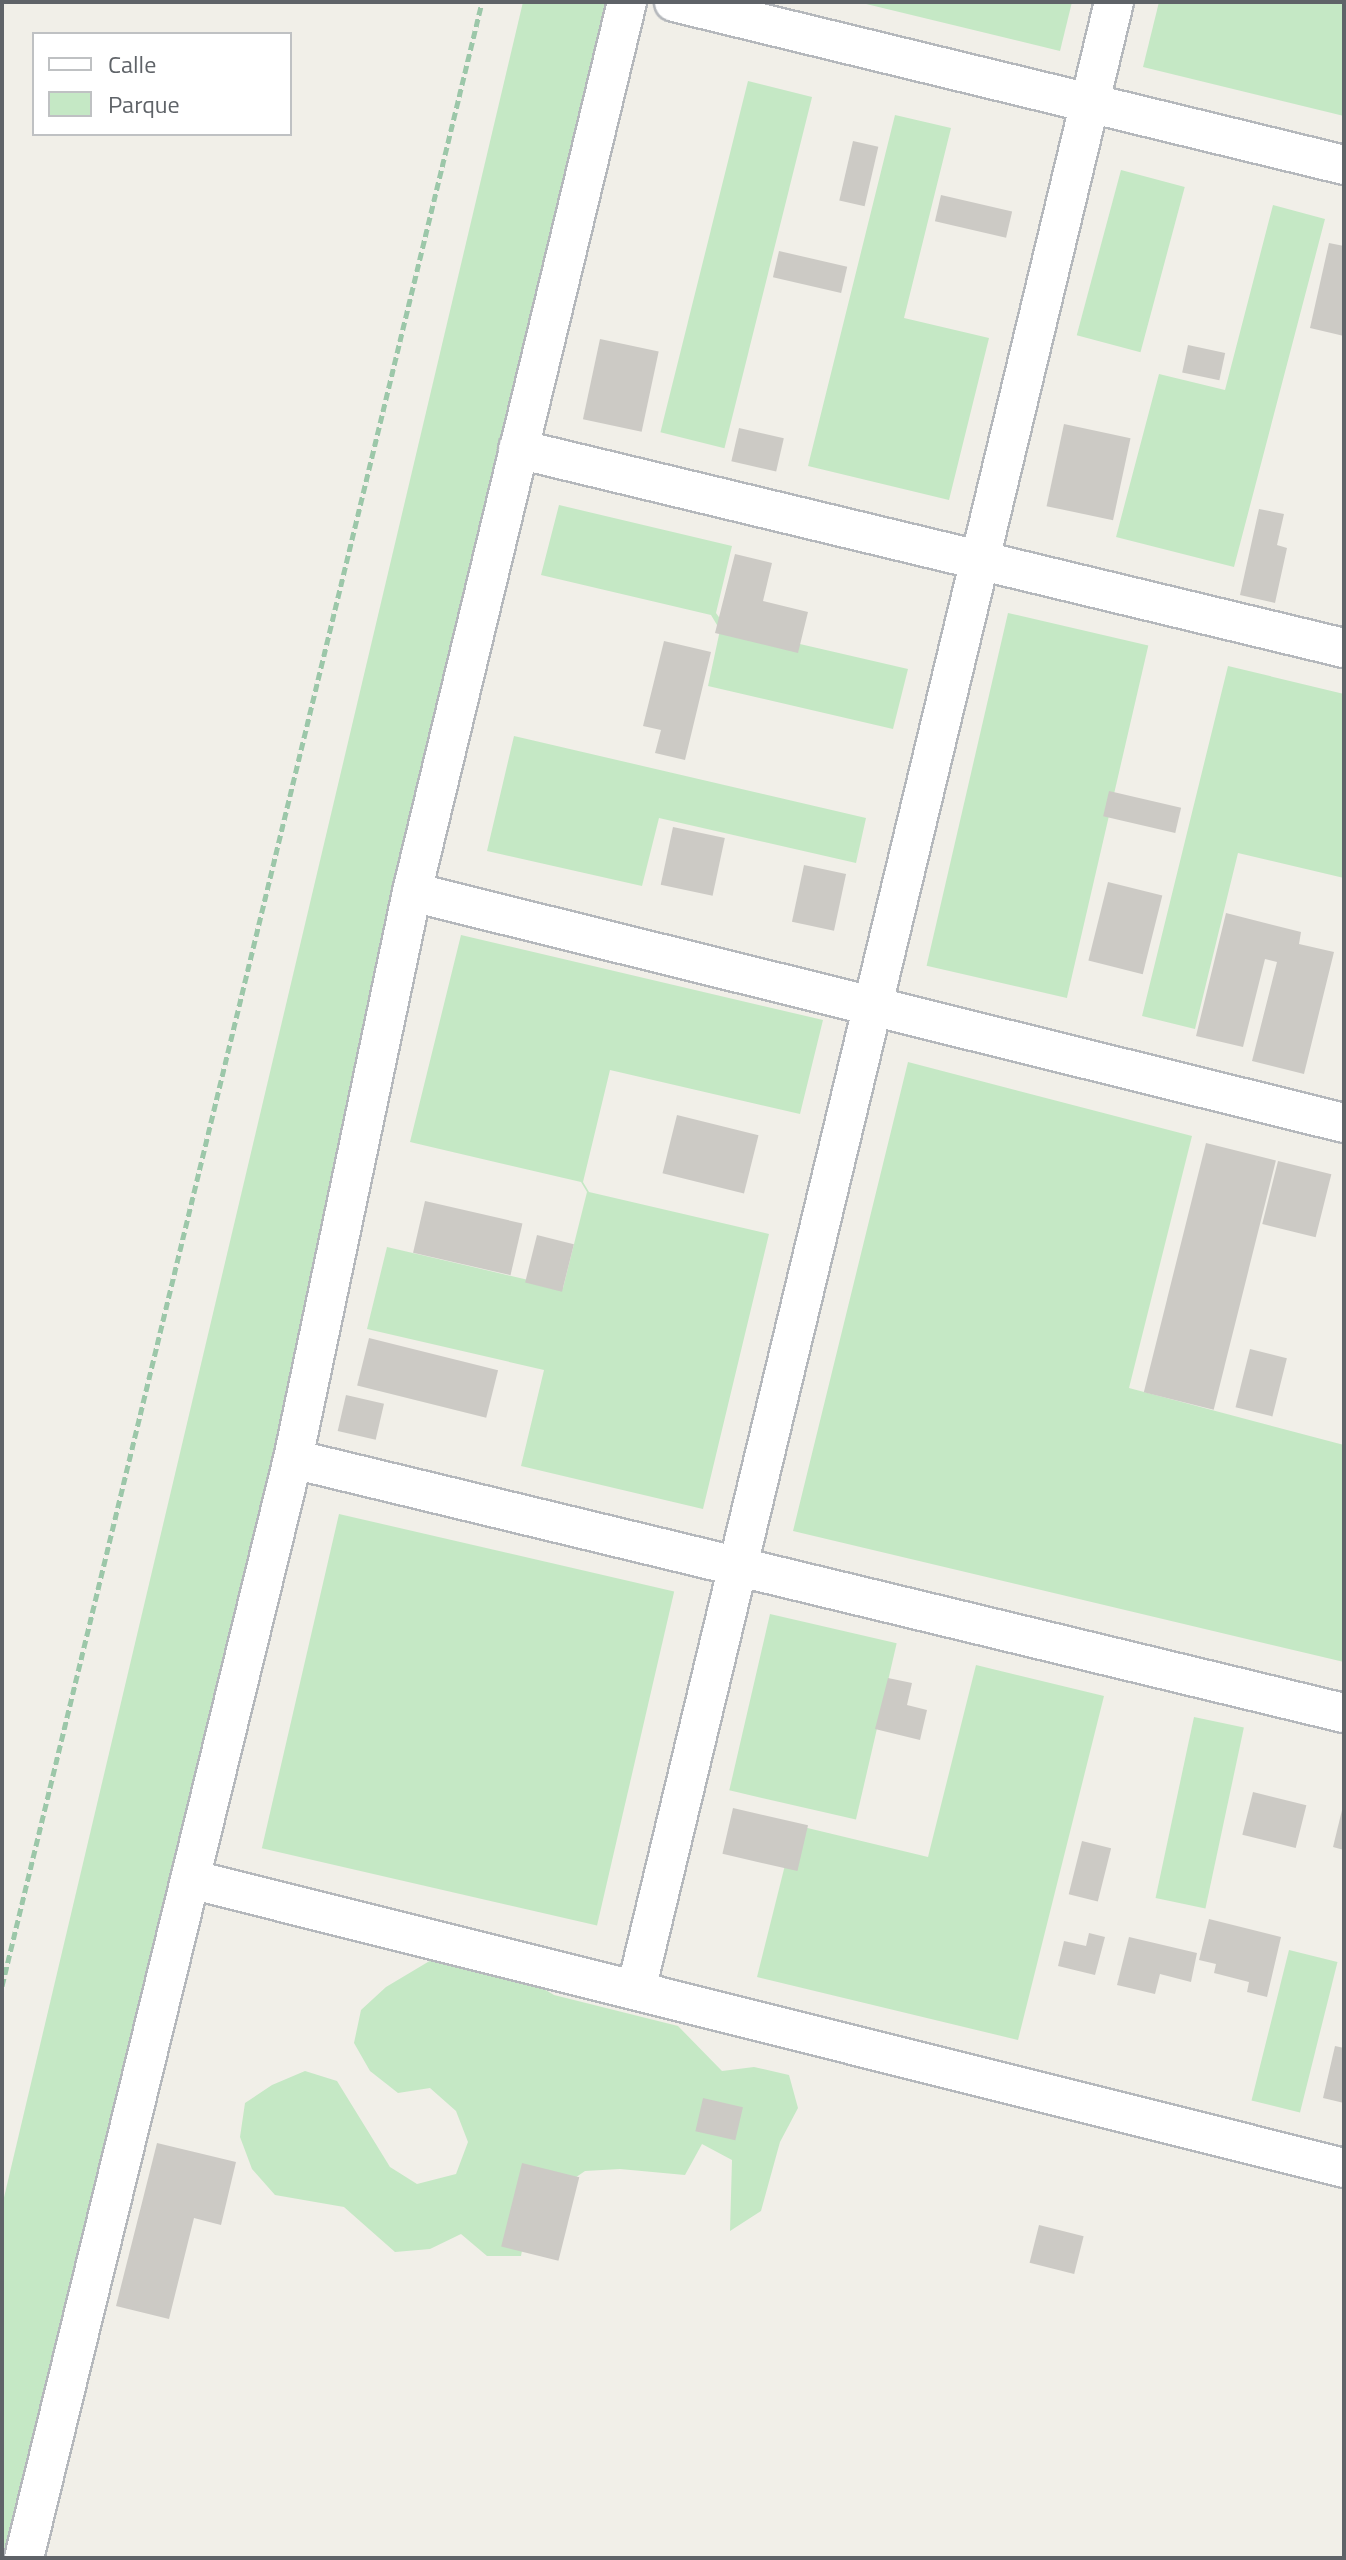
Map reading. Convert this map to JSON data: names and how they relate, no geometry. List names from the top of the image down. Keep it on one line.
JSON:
{"legend":["Calle","Parque"]}
